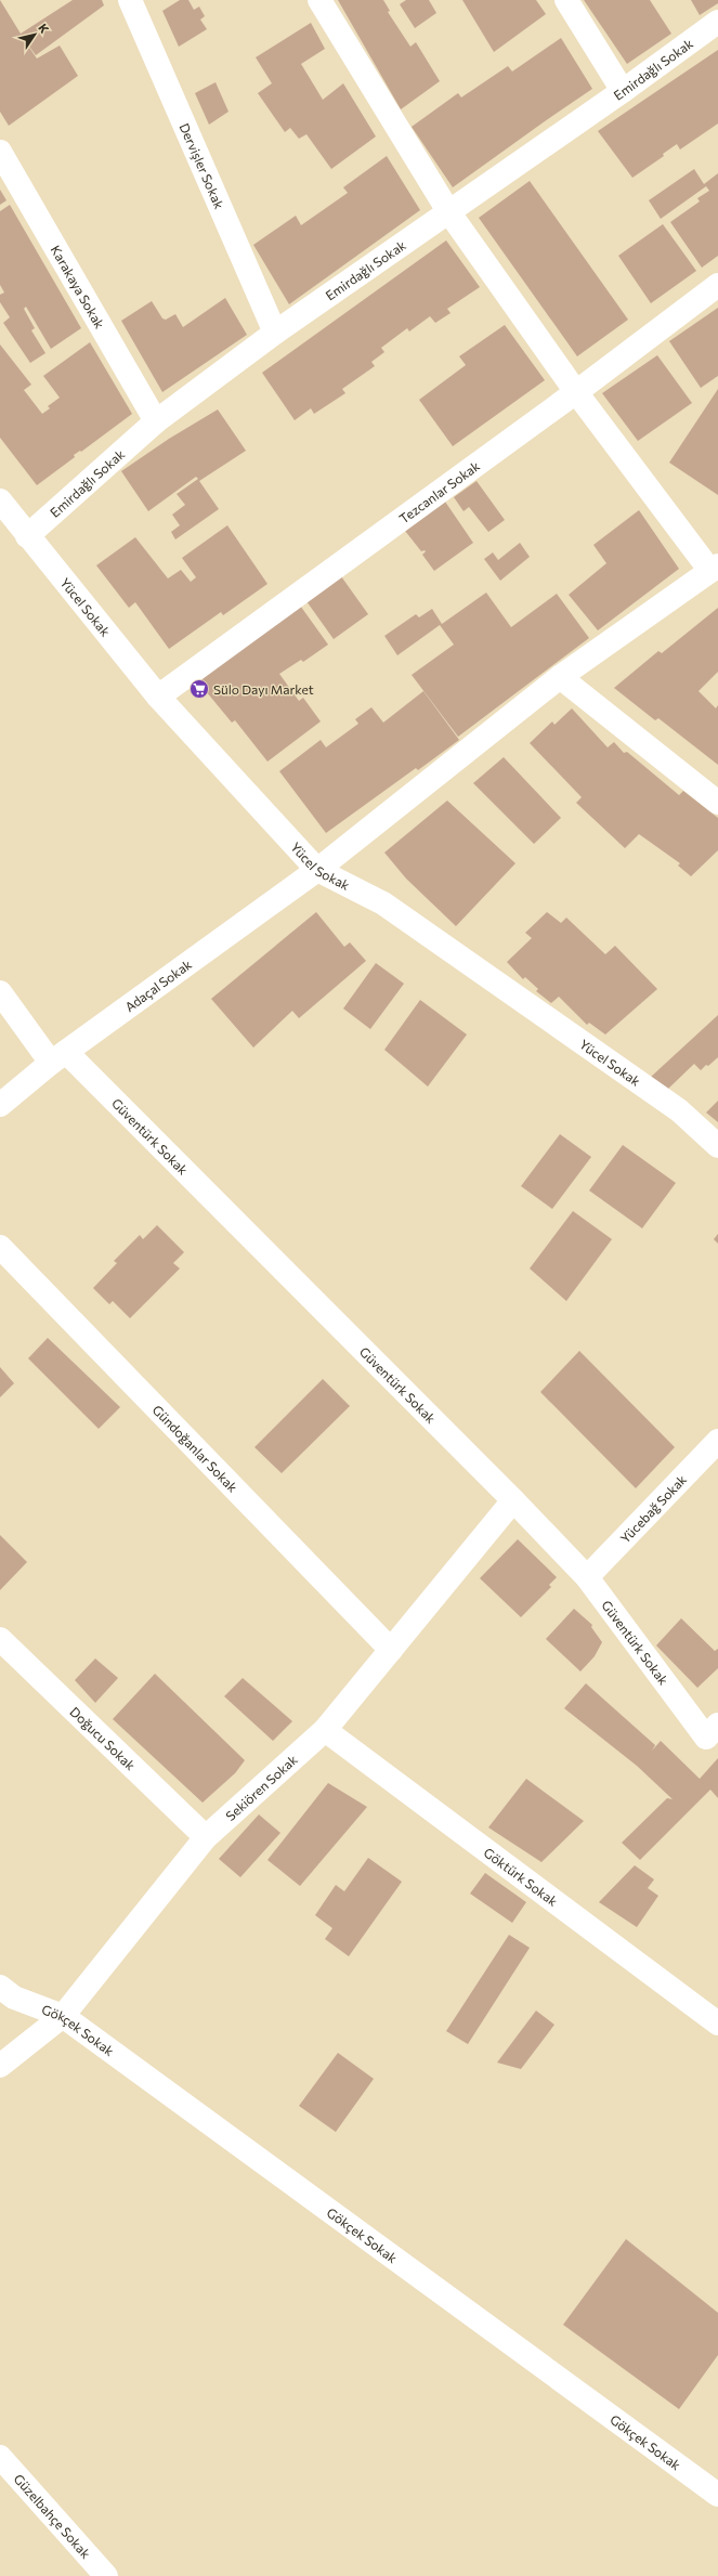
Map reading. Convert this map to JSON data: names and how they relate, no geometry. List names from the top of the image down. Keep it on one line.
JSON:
{"streets":{"street":["Emirdağlı Sokak","Dervişler Sokak","Karakaya Sokak","Tezcanlar Sokak","Yücel Sokak","Adaçal Sokak","Güventürk Sokak","Gündoğanlar Sokak","Yücebağ Sokak","Doğucu Sokak","Sekiören Sokak","Göktürk Sokak","Gökçek Sokak","Güzelbahçe Sokak"]},"crossings":[["Emirdağlı Sokak","Dervişler Sokak"],["Emirdağlı Sokak","Karakaya Sokak"],["Emirdağlı Sokak","Yücel Sokak"],["Tezcanlar Sokak","Yücel Sokak"],["Yücel Sokak","Adaçal Sokak"],["Adaçal Sokak","Güventürk Sokak"],["Güventürk Sokak","Yücebağ Sokak"],["Güventürk Sokak","Sekiören Sokak"],["Gündoğanlar Sokak","Sekiören Sokak"],["Doğucu Sokak","Sekiören Sokak"],["Sekiören Sokak","Göktürk Sokak"],["Sekiören Sokak","Gökçek Sokak"]],"places":{"supermarket":["Sülo Dayı Market"]},"north":"top right"}
